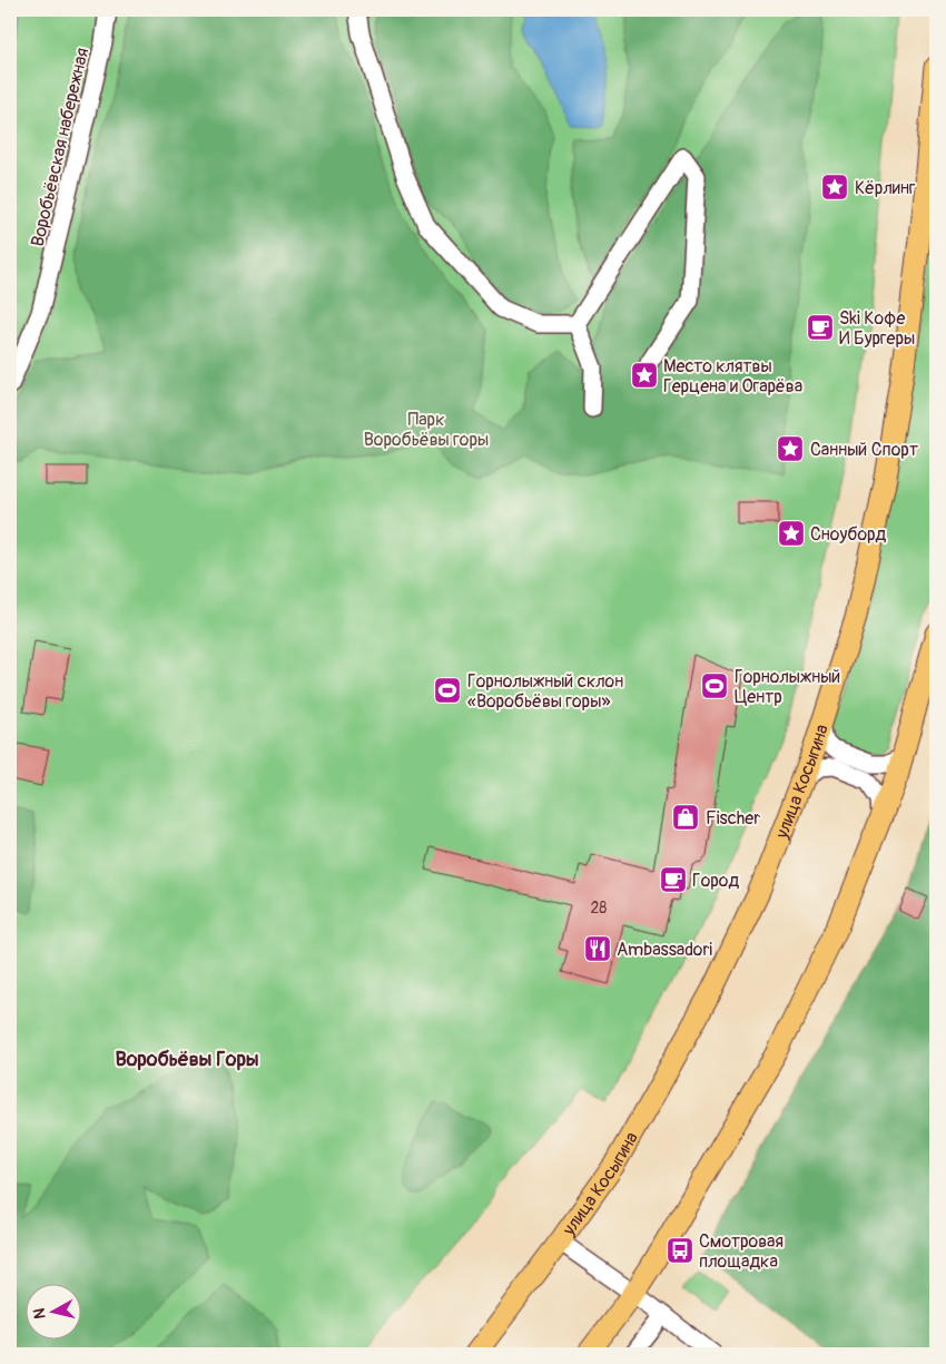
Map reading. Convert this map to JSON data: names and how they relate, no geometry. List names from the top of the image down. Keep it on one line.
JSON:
{"streets":{"main road":["улица Косыгина"],"street":["Воробьёвская набережная"]},"districts":["Воробьёвы Горы"],"parks":["Парк Воробьёвы горы"],"places":{"place":["Кёрлинг","Место клятвы Герцена и Огарёва","Санный Спорт","Сноуборд"],"cafe":["Ski Кофе И Бургеры","Город"],"sports":["Горнолыжный Центр","Горнолыжный склон «Воробьёвы горы»"],"shop":["Fischer"],"restaurant":["Ambassadori"],"bus stop":["Смотровая площадка"]},"house_numbers":["28"],"north":"left"}
